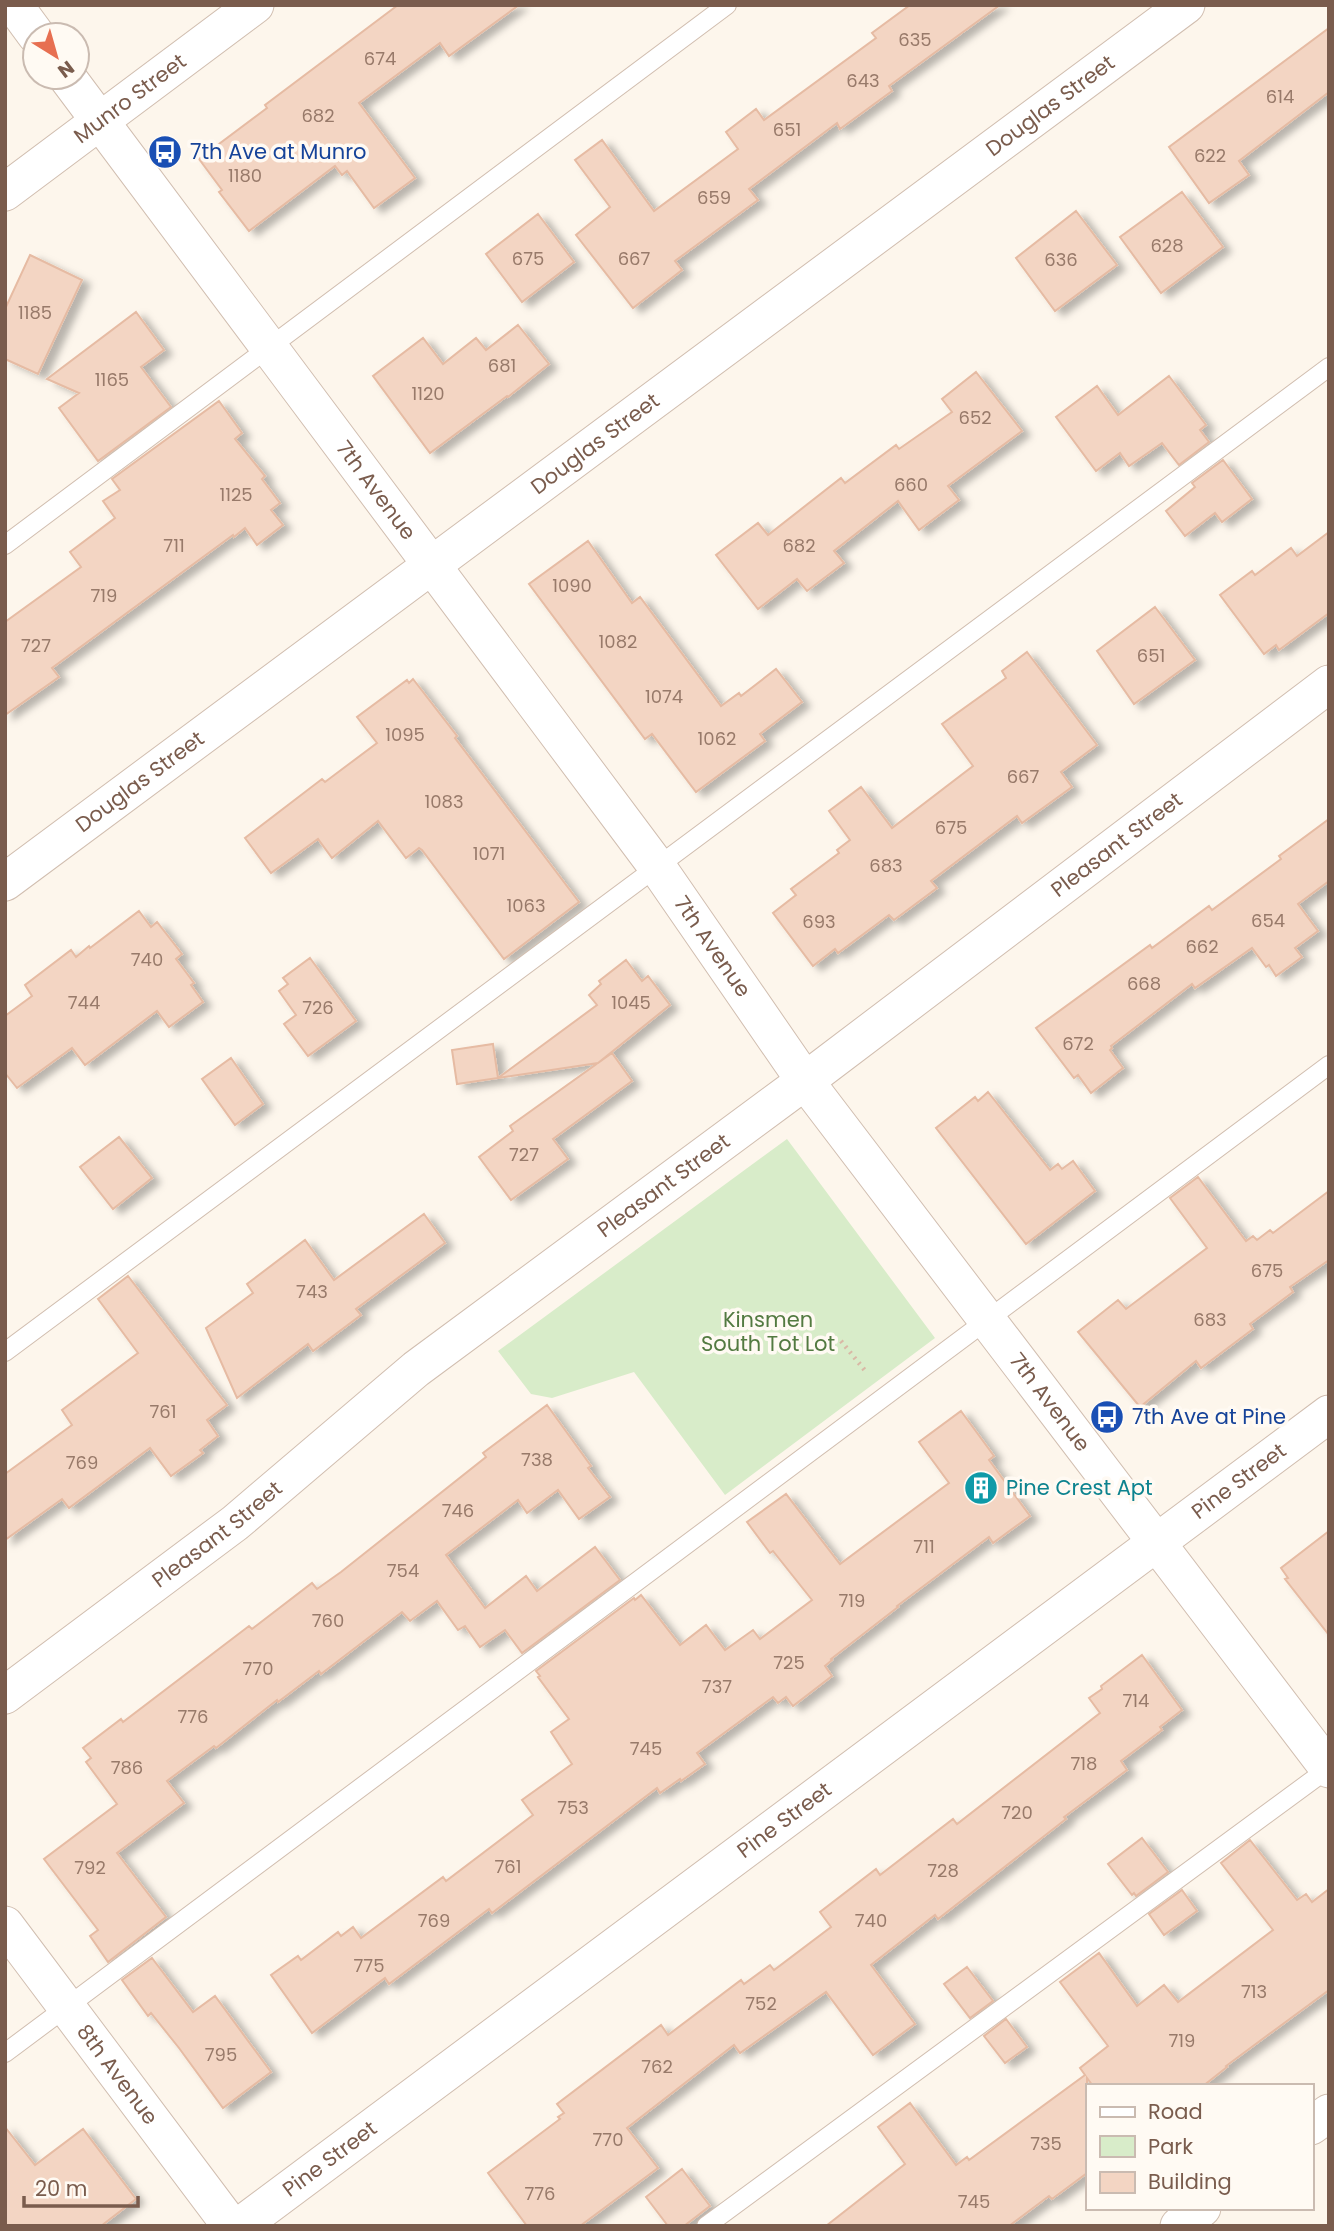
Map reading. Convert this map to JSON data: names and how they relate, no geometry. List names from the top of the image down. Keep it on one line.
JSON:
{"streets":{"street":["Munro Street","Douglas Street","7th Avenue","Pleasant Street","Pine Street","8th Avenue"]},"crossings":[["Munro Street","7th Avenue"],["Douglas Street","7th Avenue"],["7th Avenue","Pleasant Street"],["7th Avenue","Pine Street"]],"parks":["Kinsmen South Tot Lot"],"places":{"bus stop":["7th Ave at Munro","7th Ave at Pine"],"building":["Pine Crest Apt"]},"house_numbers":["635","674","643","614","682","651","622","1180","659","628","675","667","636","1185","681","1165","1120","652","660","1125","711","682","1090","719","1082","727","651","1074","1095","1062","667","1083","675","1071","683","1063","654","693","662","740","668","744","1045","726","672","727","675","743","683","761","738","769","746","711","754","719","760","725","770","737","714","776","745","718","786","753","720","761","792","728","769","740","775","713","752","719","795","762","770","735","776","745"],"legend":["Road","Park","Building"],"scale_bar":"20 m","north":"bottom right"}
